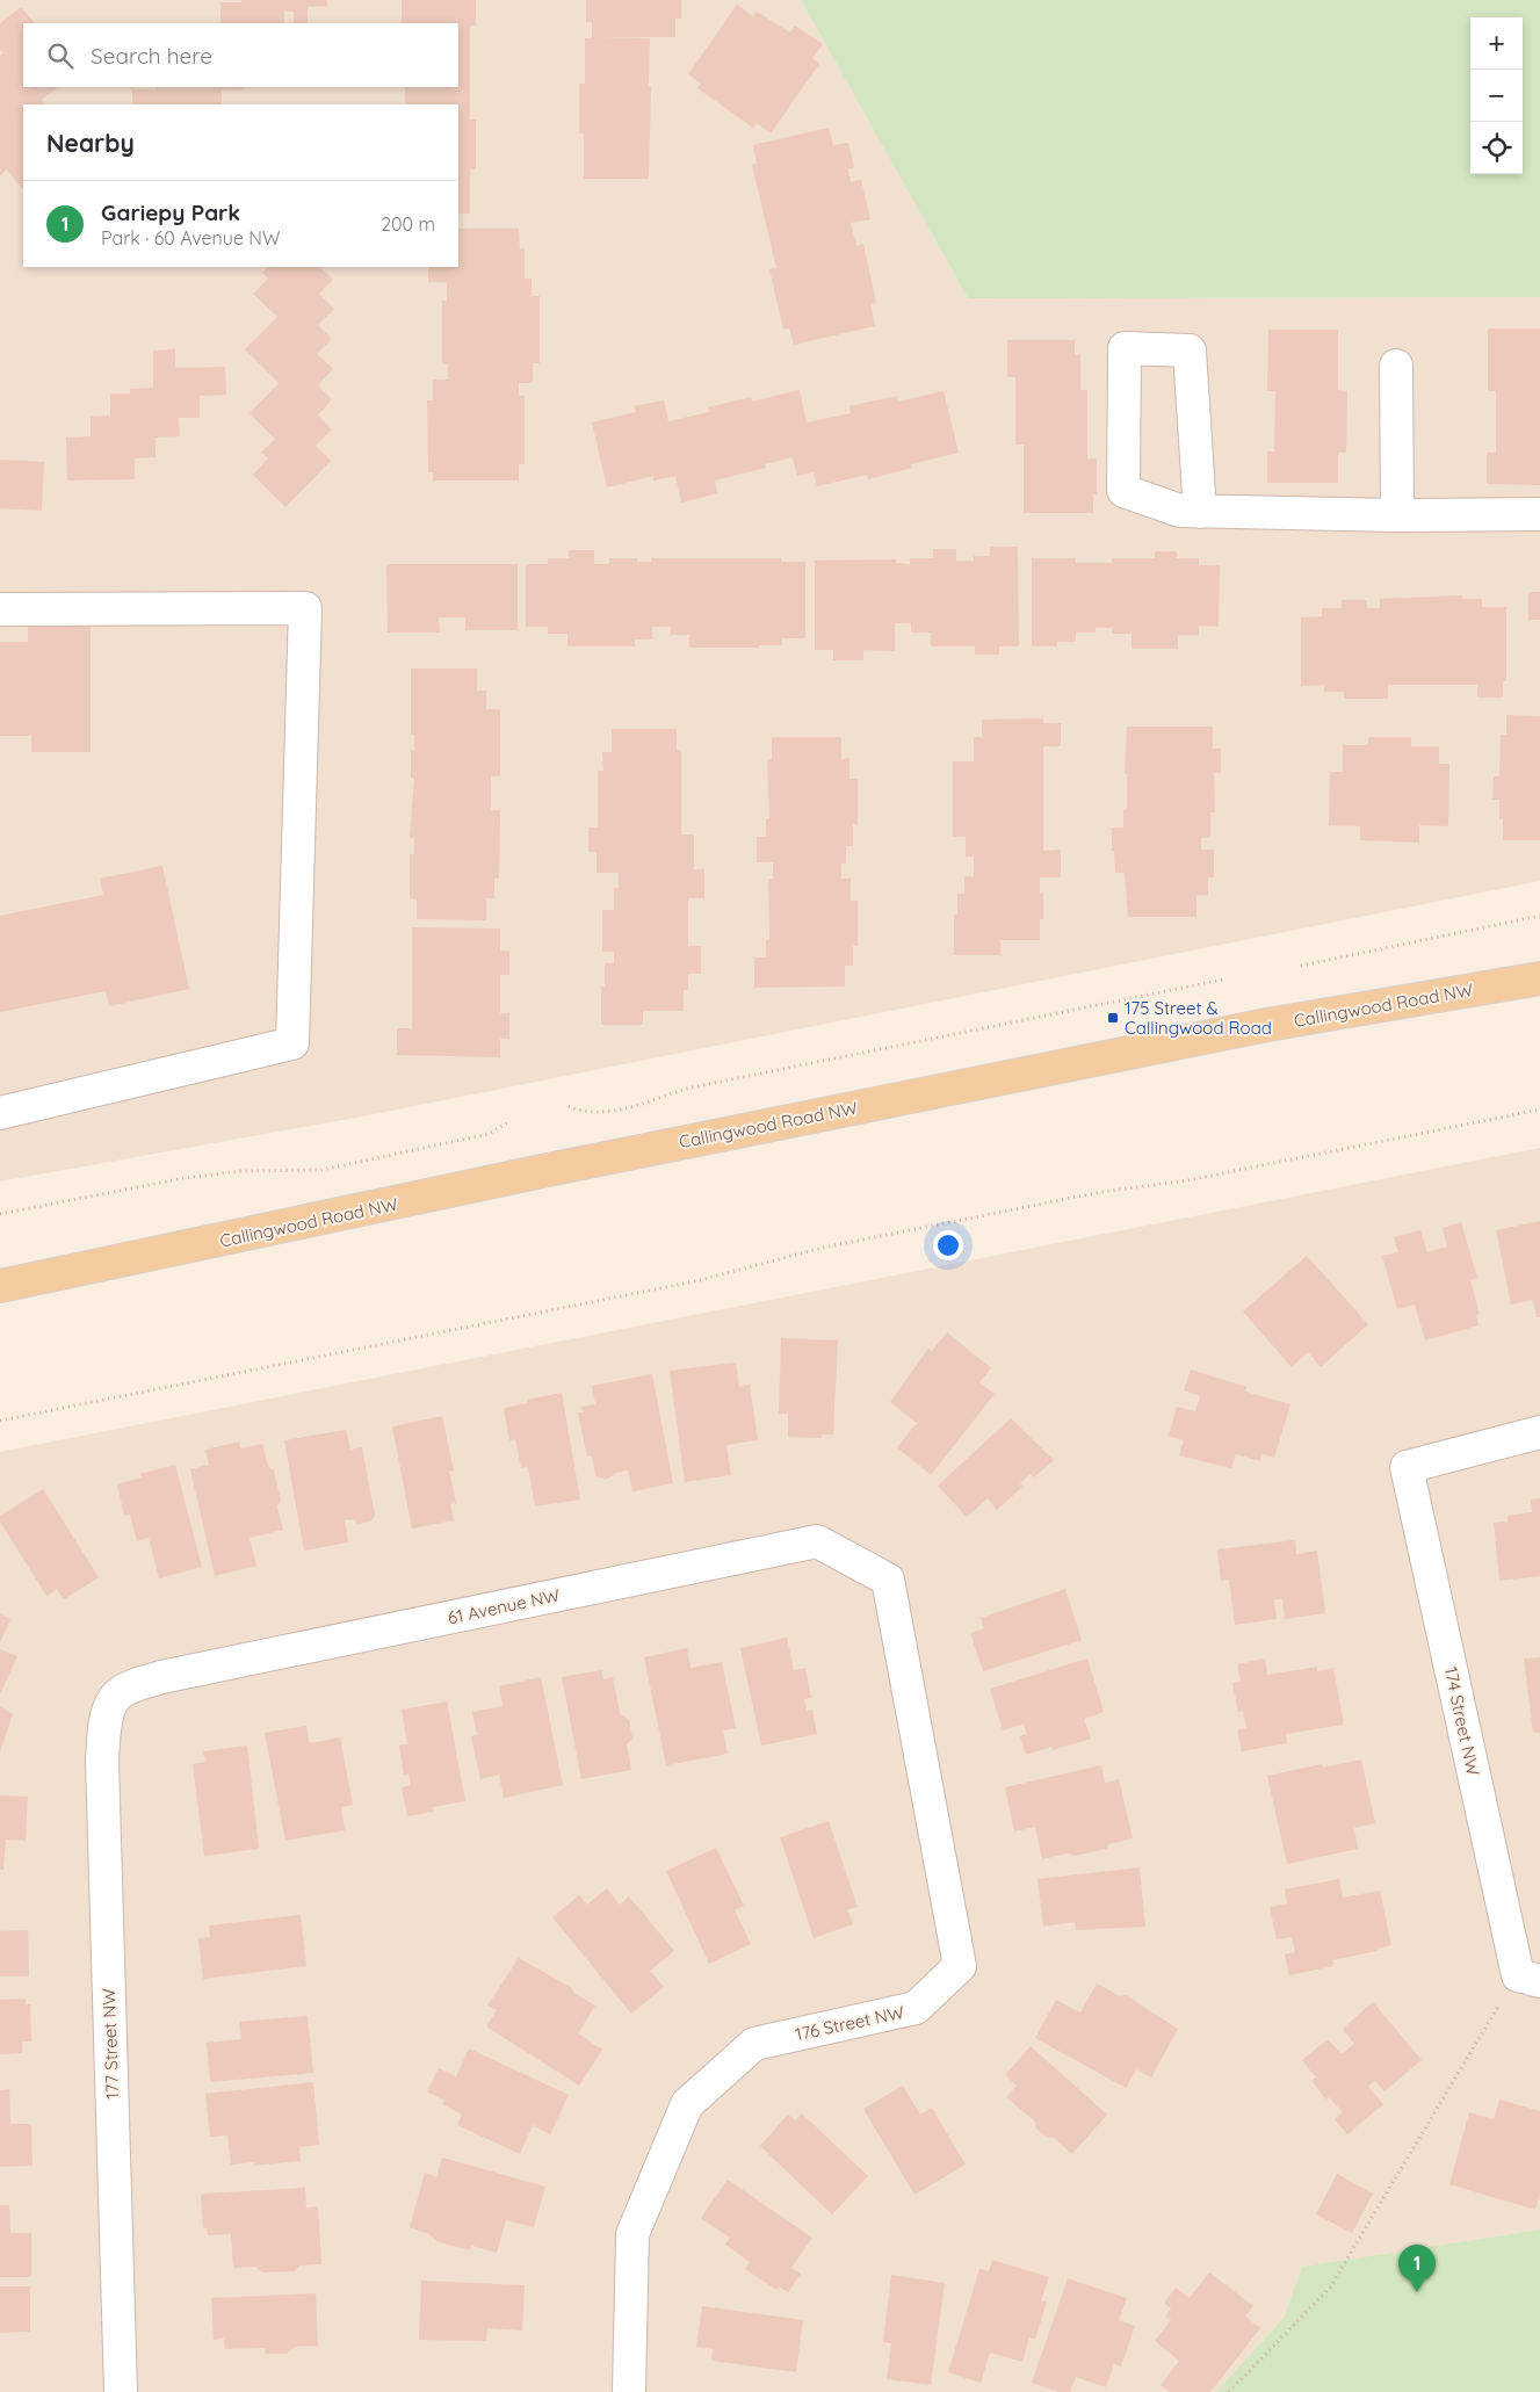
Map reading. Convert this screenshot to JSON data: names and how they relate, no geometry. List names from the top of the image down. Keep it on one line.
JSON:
{"streets":{"main road":["Callingwood Road NW"],"street":["61 Avenue NW","174 Street NW","176 Street NW","177 Street NW"]},"crossings":[["61 Avenue NW","176 Street NW"],["61 Avenue NW","177 Street NW"]],"places":{"transit":["175 Street & Callingwood Road"]},"page":{"map_buttons":["+","−"],"search":"Search here","heading":"Nearby","list":[{"mark":"1","name":"Gariepy Park","note":"Park · 60 Avenue NW","value":"200 m"}],"pins":"1"}}
